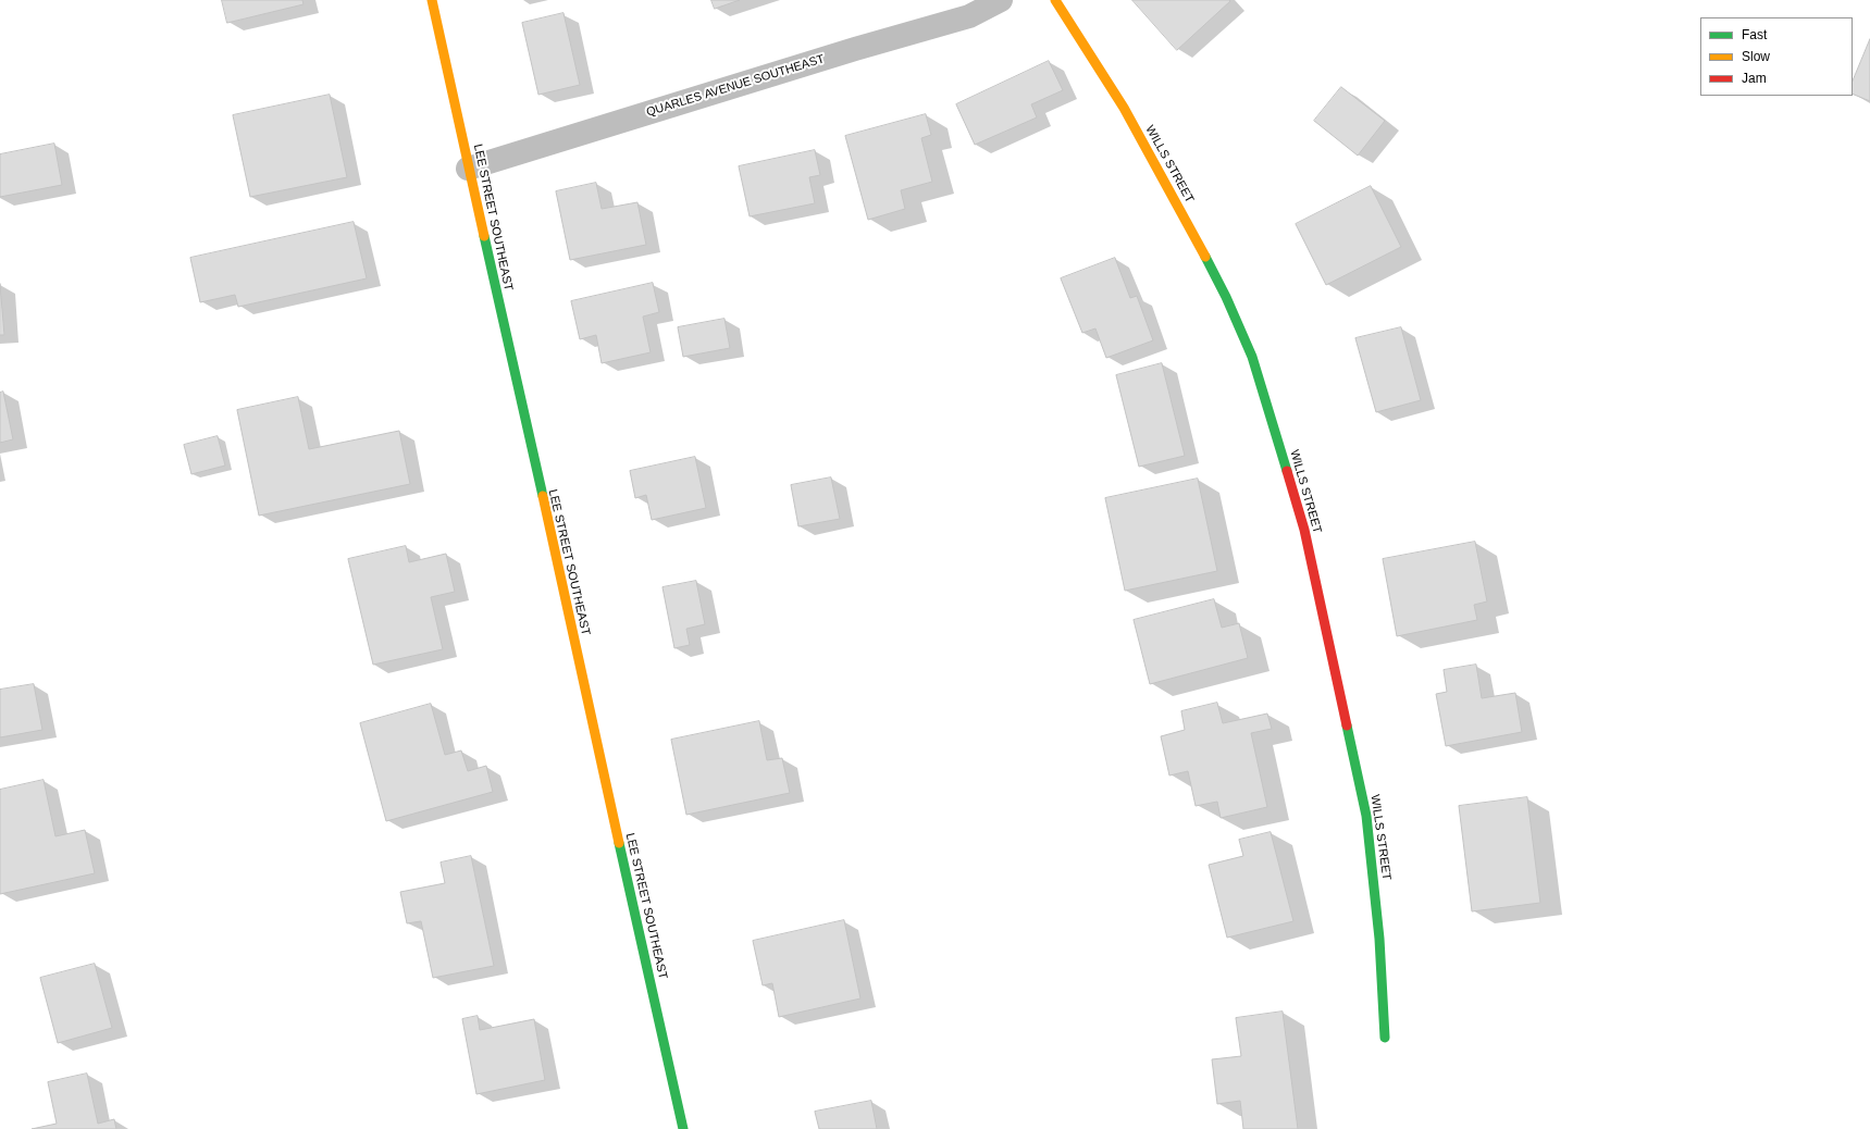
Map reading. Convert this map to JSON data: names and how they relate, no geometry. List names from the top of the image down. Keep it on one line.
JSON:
{"streets":{"street":["QUARLES AVENUE SOUTHEAST","WILLS STREET","LEE STREET SOUTHEAST"]},"crossings":[["QUARLES AVENUE SOUTHEAST","LEE STREET SOUTHEAST"]],"legend":["Fast","Slow","Jam"]}
